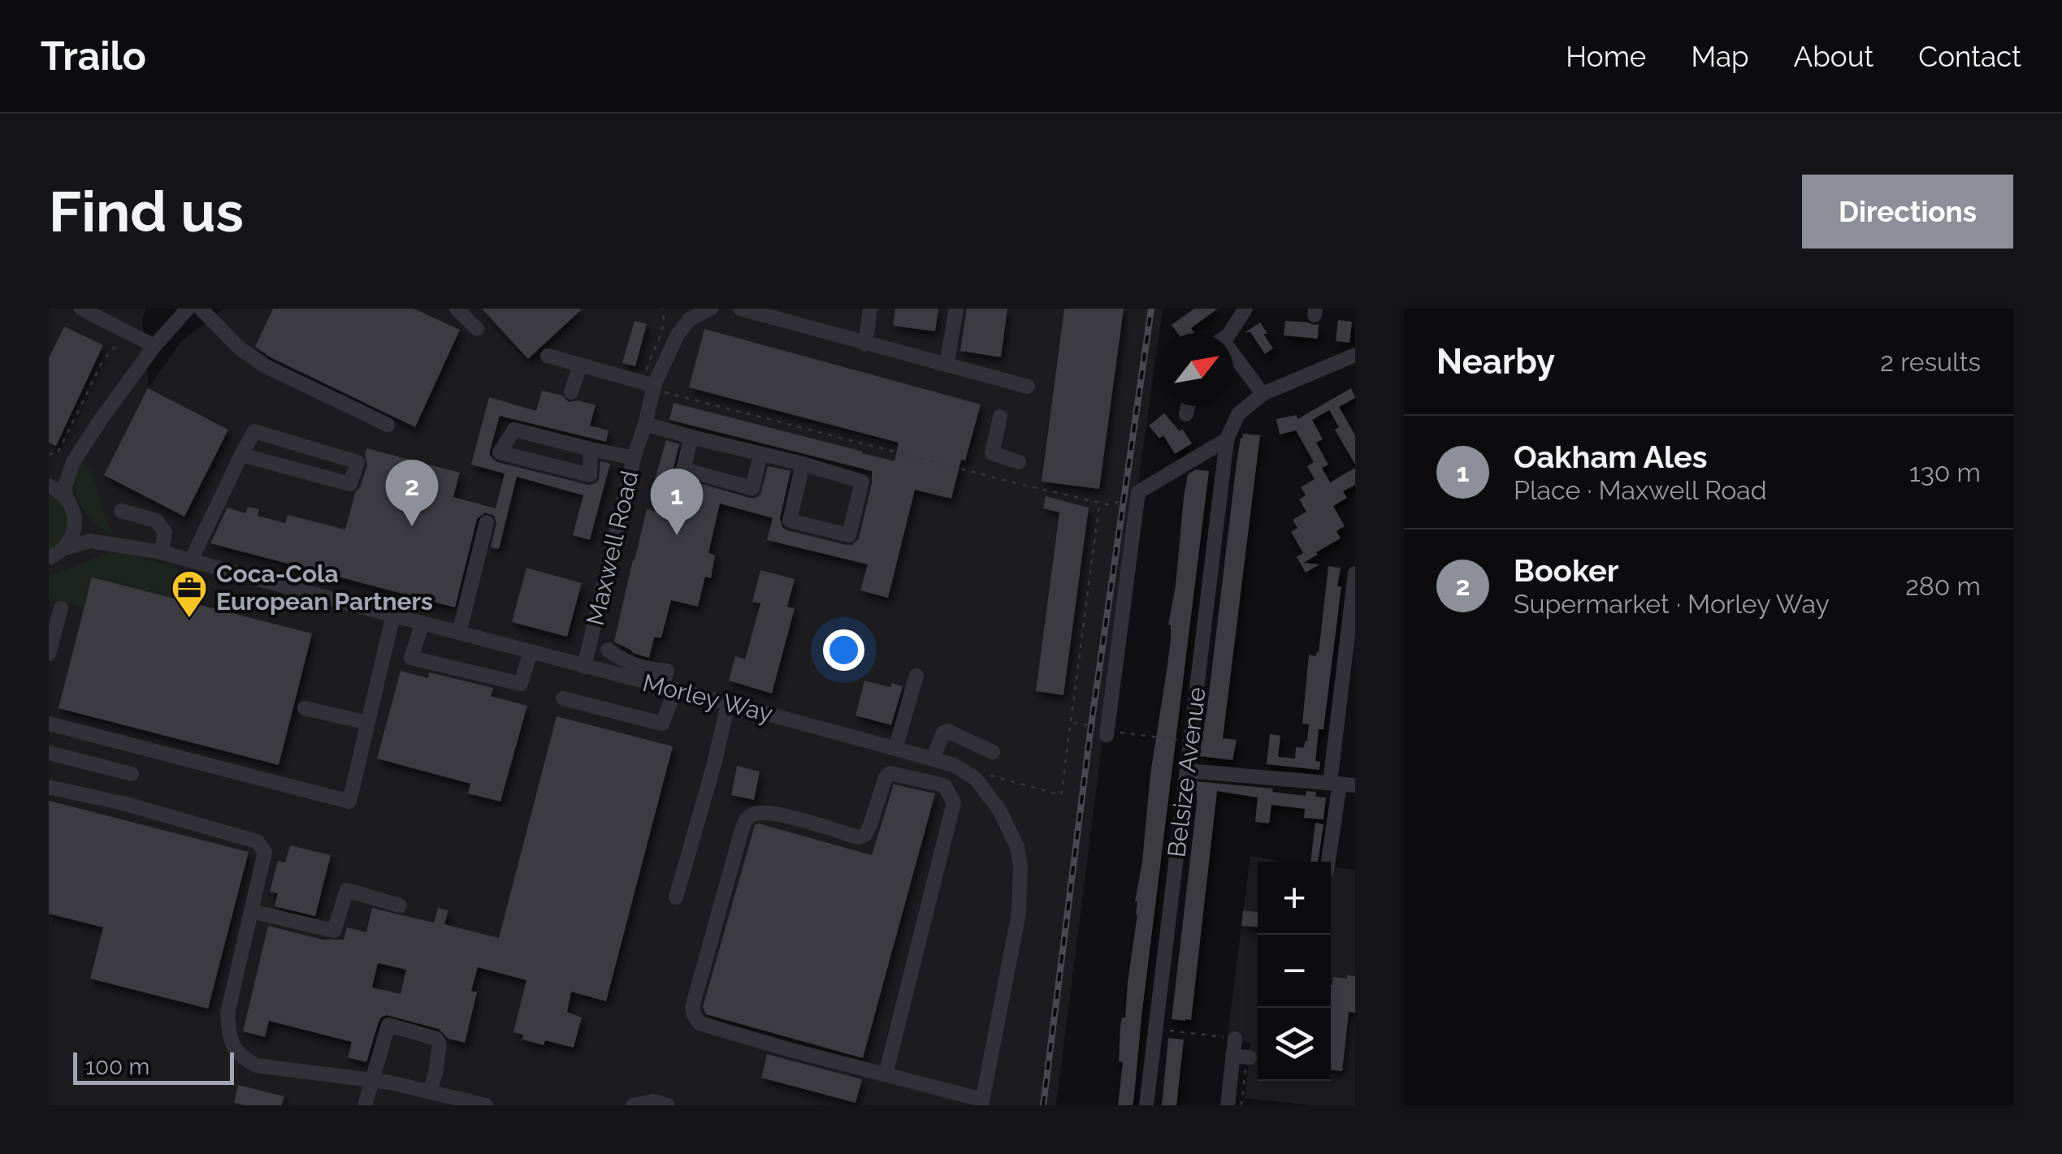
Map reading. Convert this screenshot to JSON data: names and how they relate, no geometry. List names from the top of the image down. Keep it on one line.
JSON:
{"streets":{"street":["Maxwell Road","Morley Way","Belsize Avenue"]},"crossings":[["Maxwell Road","Morley Way"]],"places":{"office":["Coca-Cola European Partners"]},"scale_bar":"100 m","north":"top right","page":{"header":"Trailo","nav":["Home","Map","About","Contact"],"buttons":"Directions","title":"Find us","heading":["Nearby","2 results"],"list":[{"mark":"1","name":"Oakham Ales","note":"Place · Maxwell Road","value":"130 m"},{"mark":"2","name":"Booker","note":"Supermarket · Morley Way","value":"280 m"}],"pins":["2","1"],"map_buttons":["+","−"],"scale":"100 m"}}
